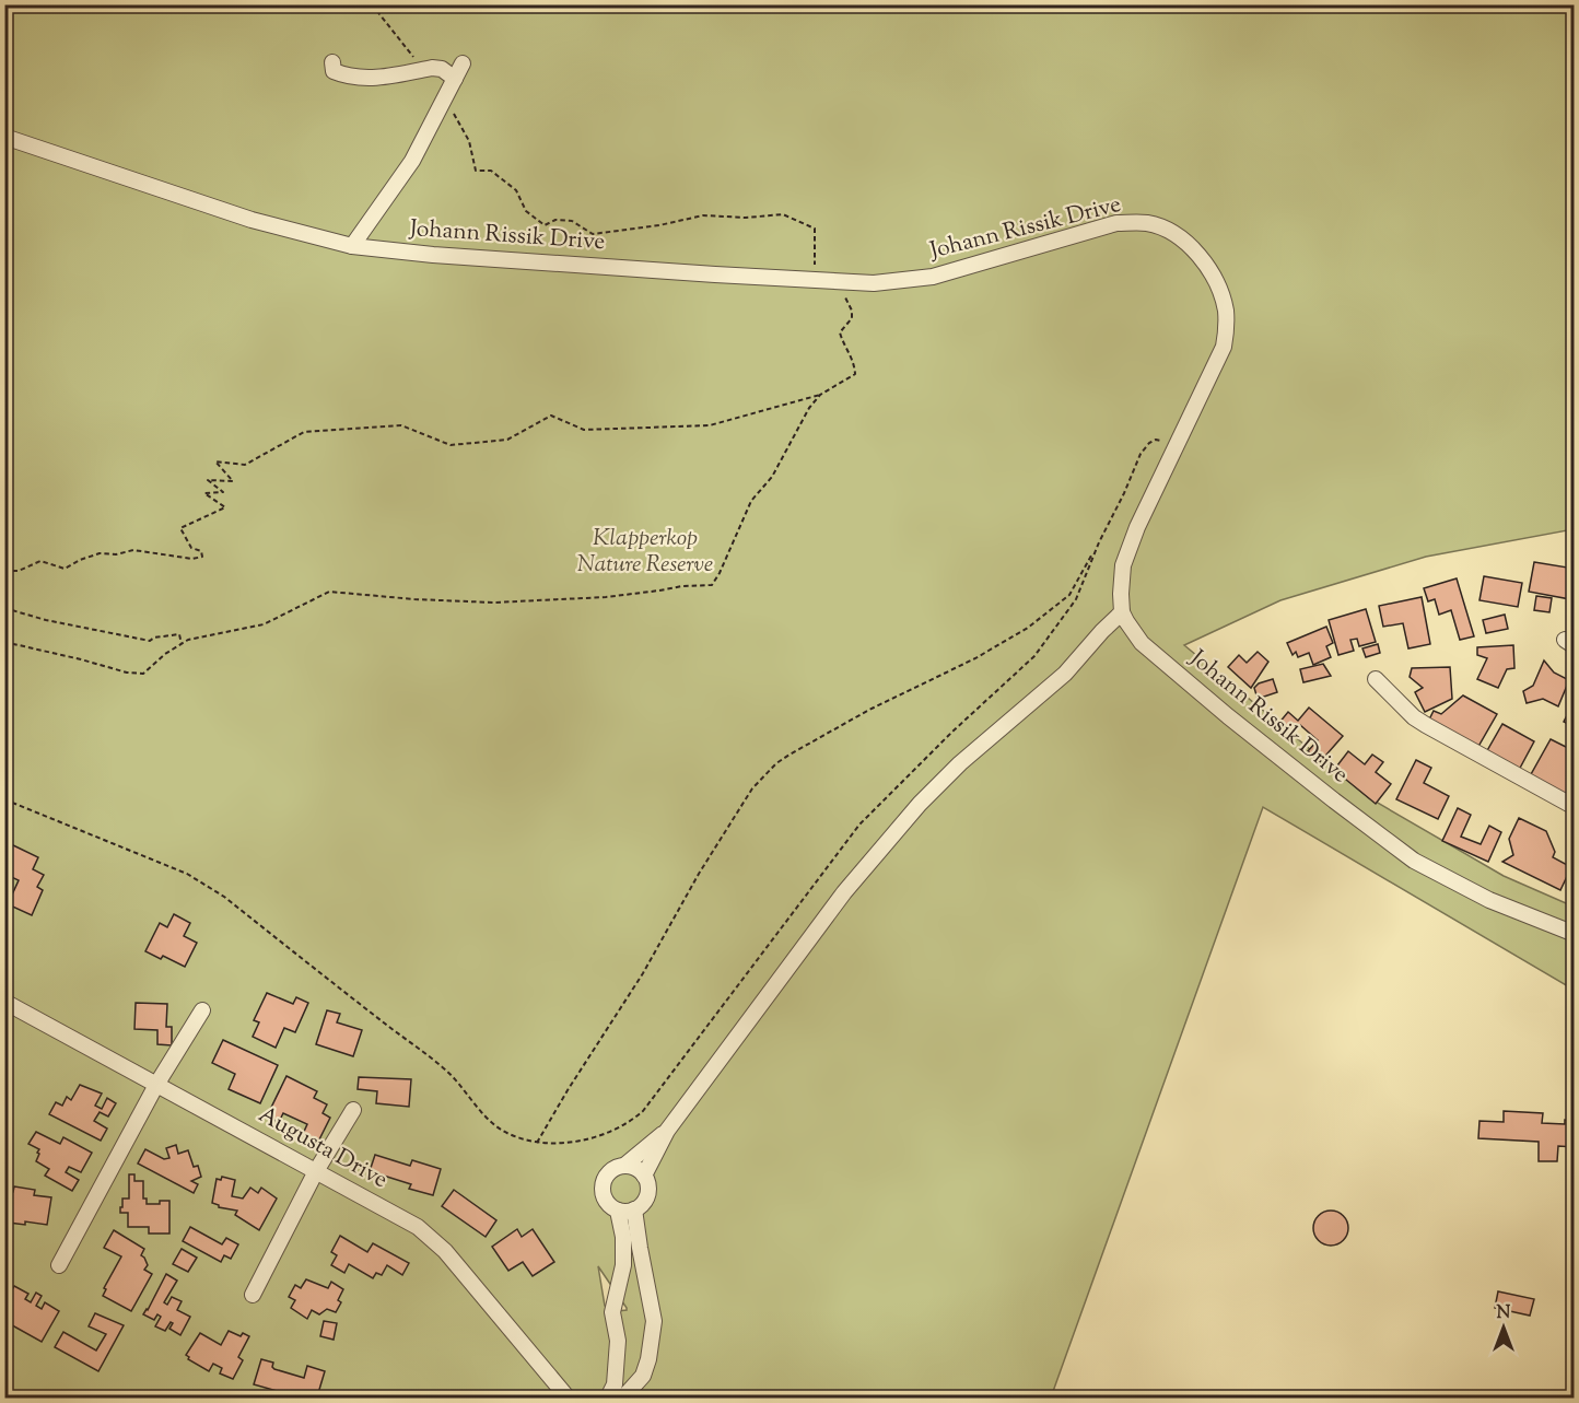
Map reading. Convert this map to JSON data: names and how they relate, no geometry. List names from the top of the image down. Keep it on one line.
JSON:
{"streets":{"street":["Johann Rissik Drive","Augusta Drive"]},"parks":["Klapperkop Nature Reserve"],"north":"top"}
